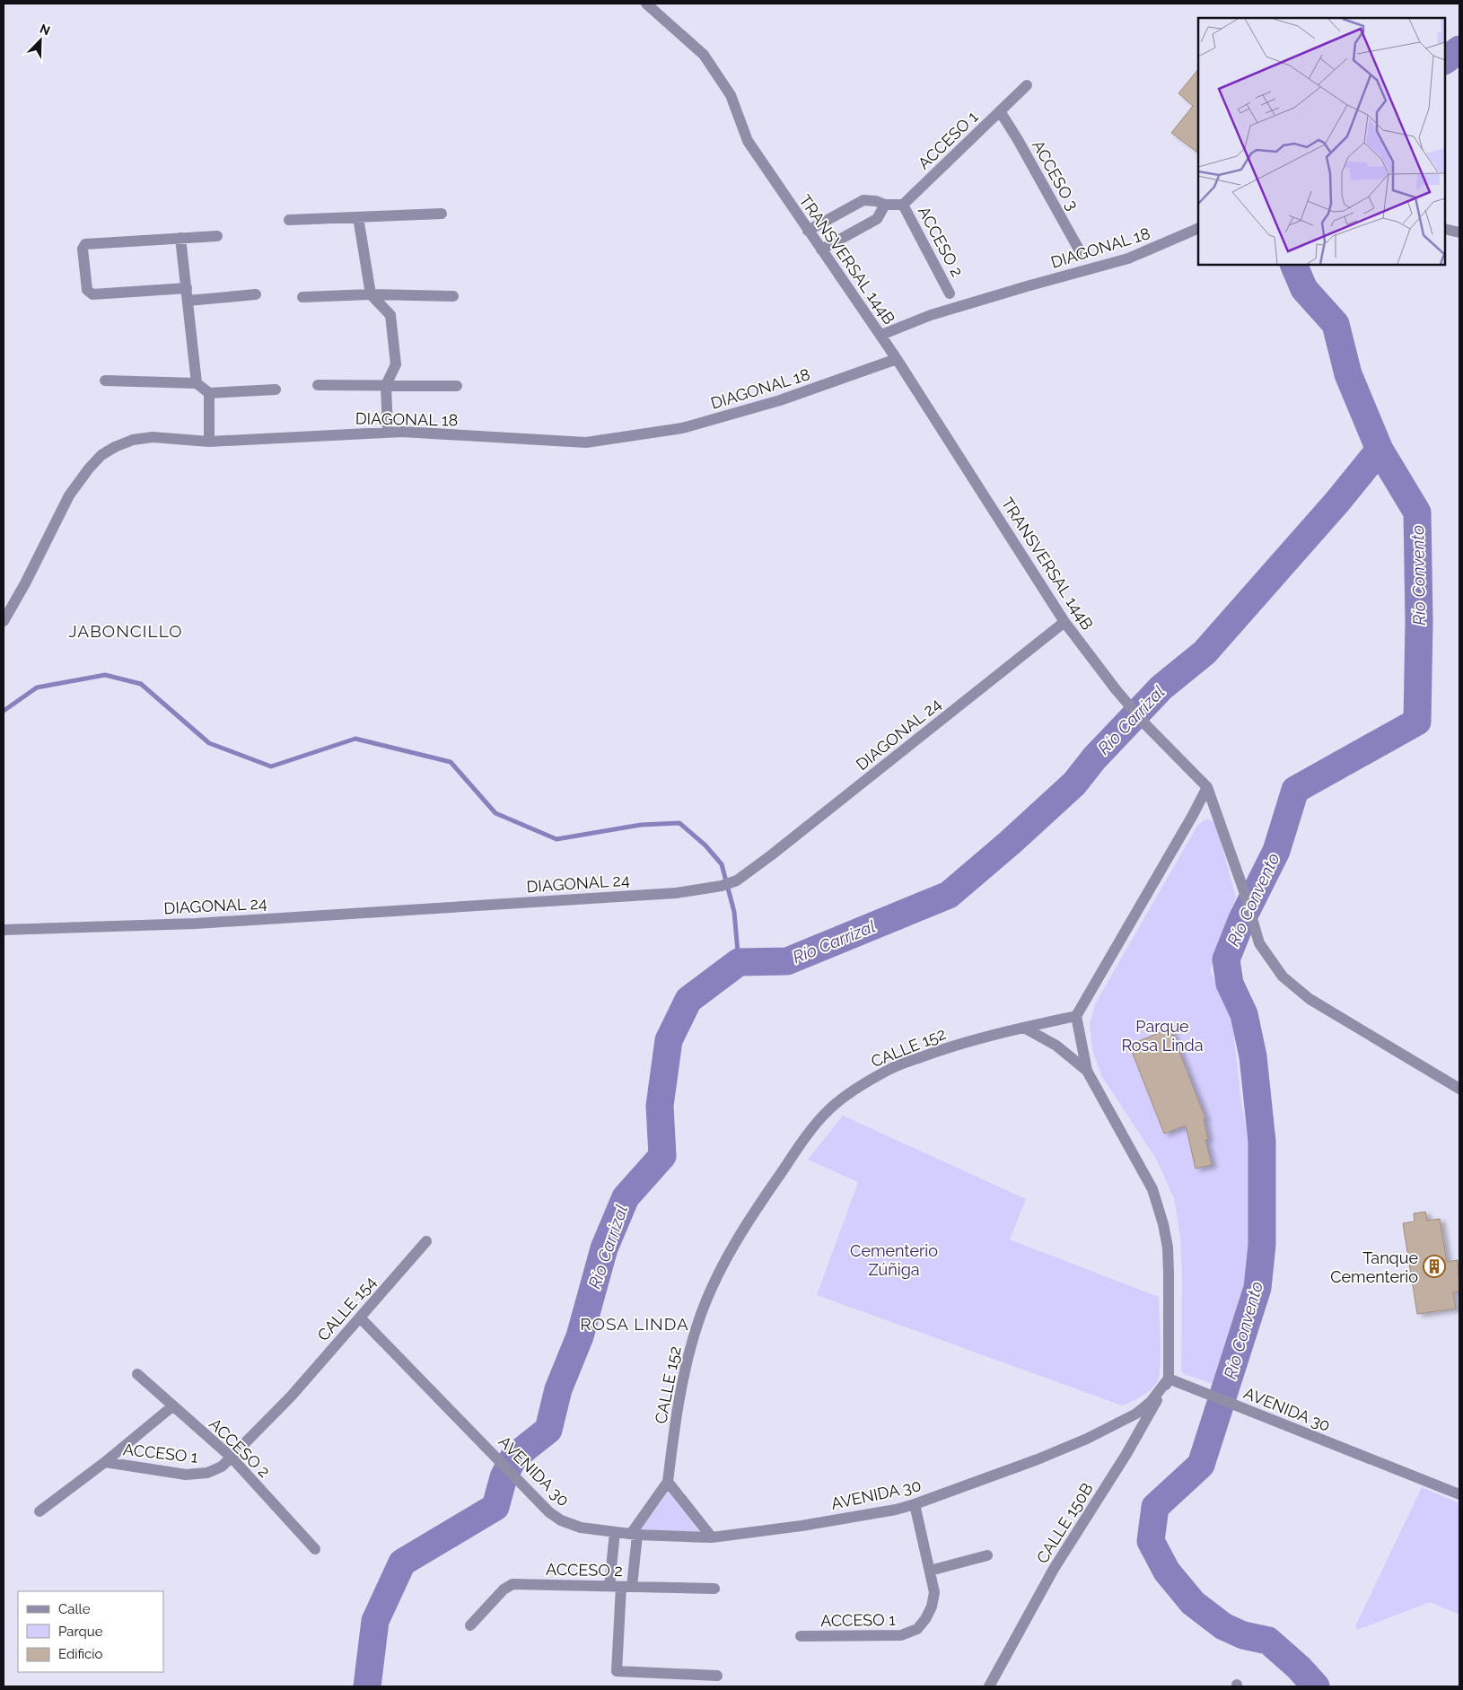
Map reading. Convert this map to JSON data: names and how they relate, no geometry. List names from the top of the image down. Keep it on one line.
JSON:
{"streets":{"street":["ACCESO 1","ACCESO 3","ACCESO 2","DIAGONAL 18","TRANSVERSAL 144B","DIAGONAL 24","CALLE 152","CALLE 154","AVENIDA 30","CALLE 150B"]},"crossings":[["ACCESO 1","ACCESO 3"],["ACCESO 1","ACCESO 2"],["ACCESO 1","CALLE 154"],["ACCESO 1","AVENIDA 30"],["DIAGONAL 18","TRANSVERSAL 144B"],["TRANSVERSAL 144B","DIAGONAL 24"],["CALLE 152","AVENIDA 30"],["CALLE 154","AVENIDA 30"],["AVENIDA 30","CALLE 150B"]],"districts":["JABONCILLO","ROSA LINDA"],"water":["Río Convento","Río Carrizal"],"parks":["Parque Rosa Linda","Cementerio Zúñiga"],"places":{"building":["Tanque Cementerio"]},"legend":["Calle","Parque","Edificio"],"north":"top right"}
